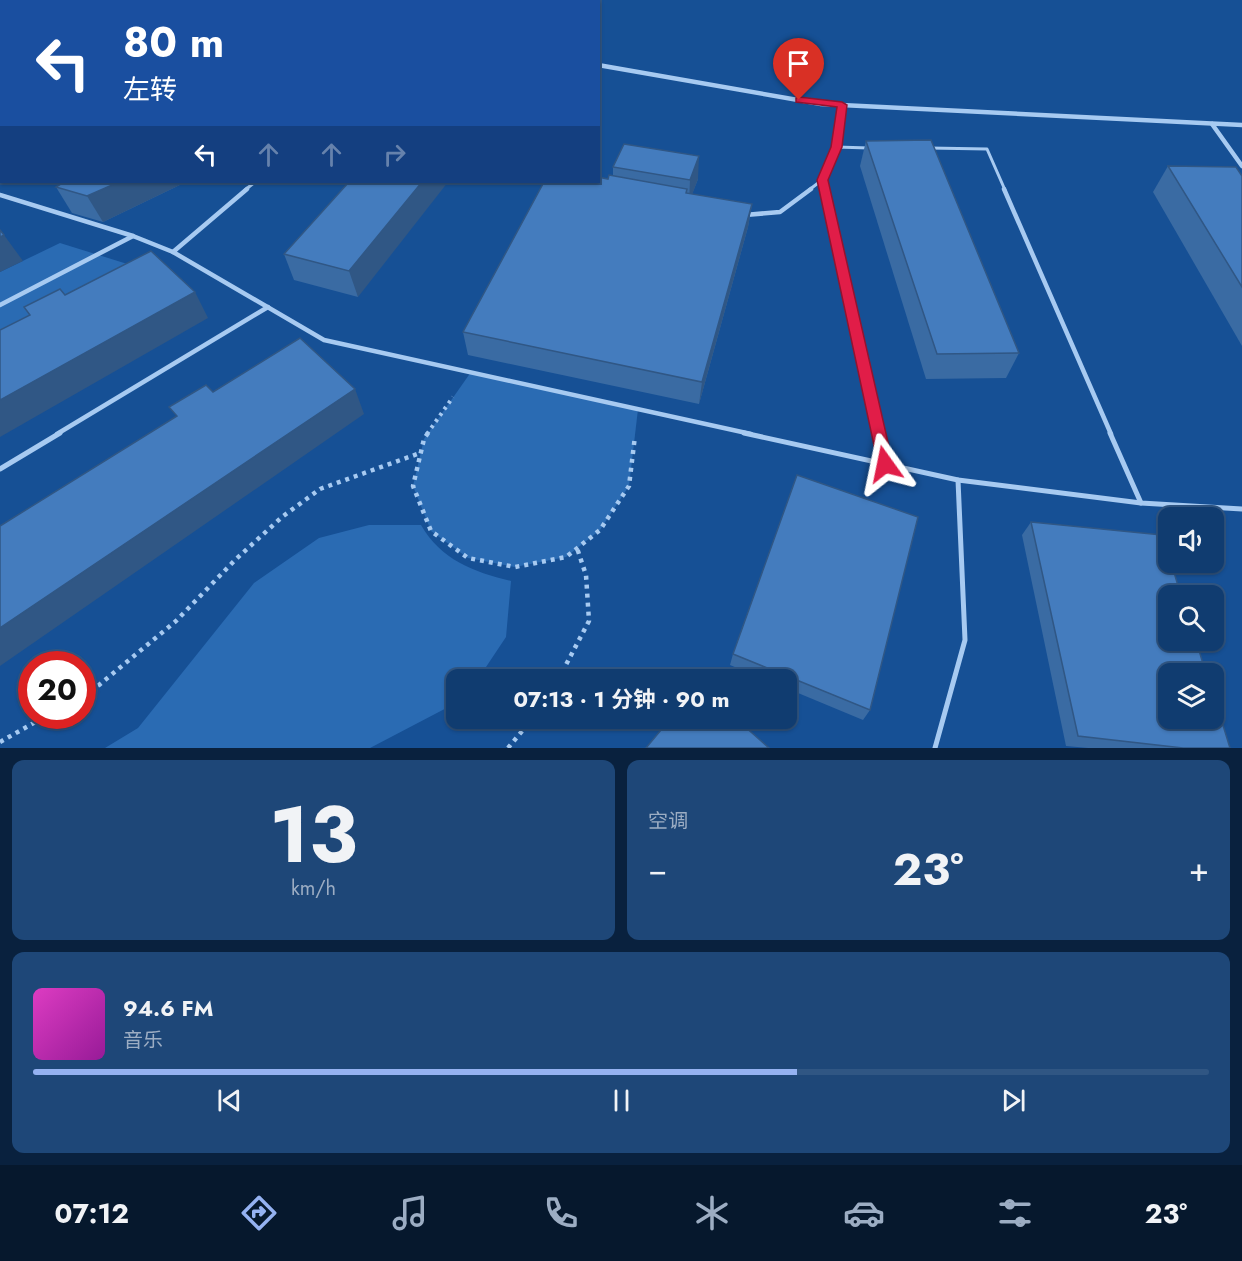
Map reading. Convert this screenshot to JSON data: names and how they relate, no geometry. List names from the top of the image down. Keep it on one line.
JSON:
{"page":{"turn":["80 m","左转"],"limit":"20","trip":"07:13 · 1 分钟 · 90 m","tile":[["13","km/h"],"空调"],"heat":["−","23°","+"],"song":["94.6 FM","音乐"],"tabs":["07:12","23°"]}}
